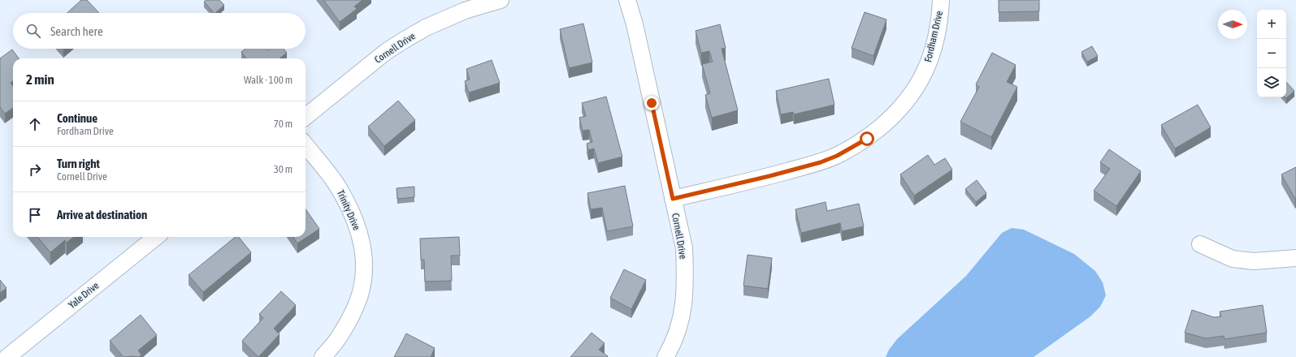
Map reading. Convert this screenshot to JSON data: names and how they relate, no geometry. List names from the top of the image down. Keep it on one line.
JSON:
{"streets":{"street":["Fordham Drive","Cornell Drive","Trinity Drive","Yale Drive"]},"crossings":[["Fordham Drive","Cornell Drive"]],"north":"right","page":{"map_buttons":["+","−"],"search":"Search here","heading":["2 min","Walk · 100 m"],"list":[["Continue","Fordham Drive","70 m"],["Turn right","Cornell Drive","30 m"],"Arrive at destination"]}}
